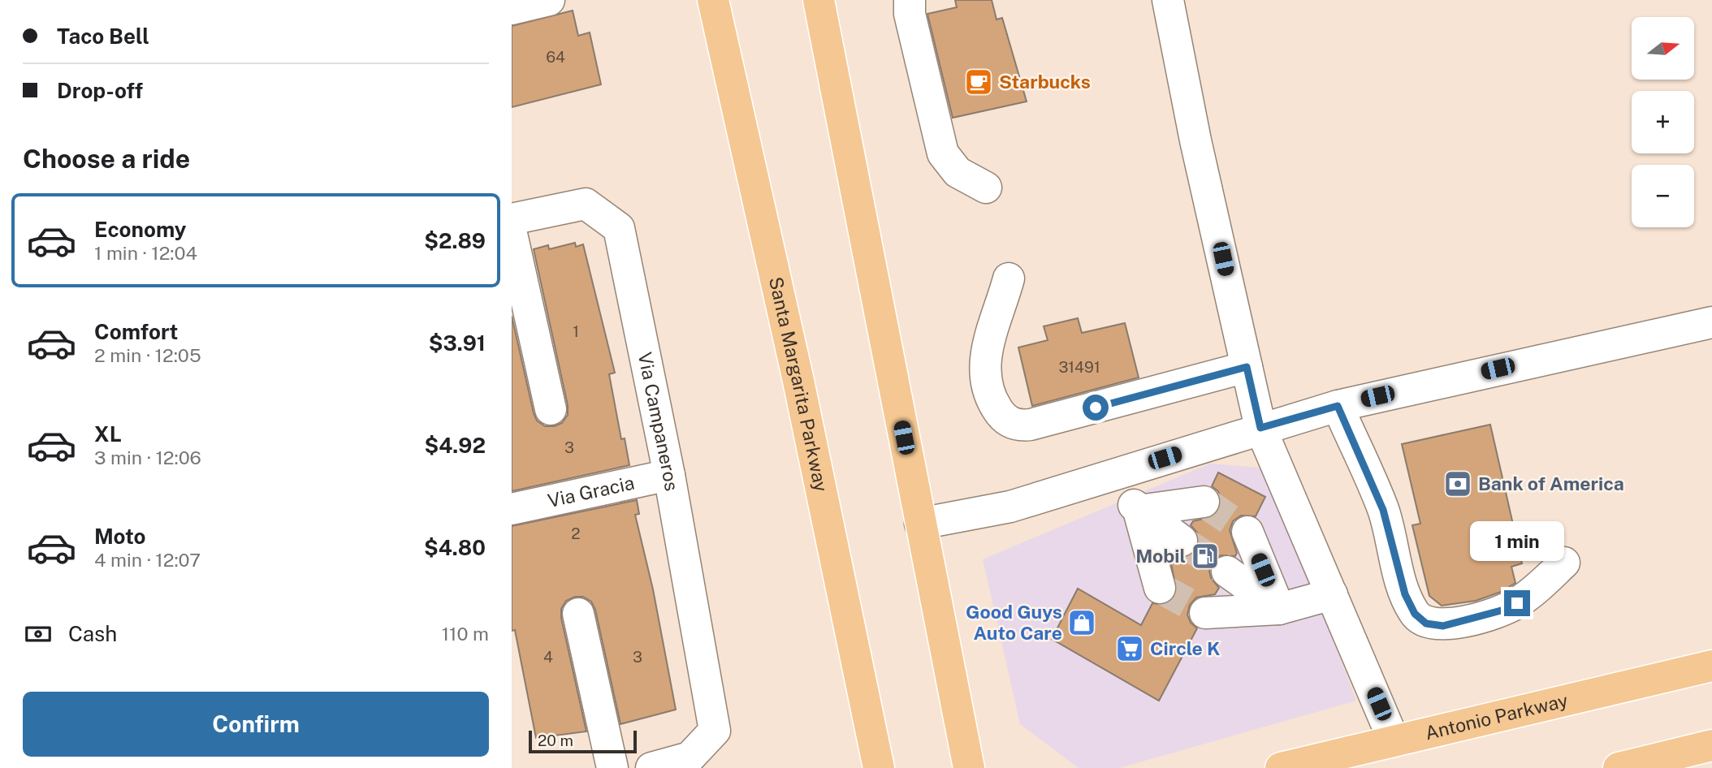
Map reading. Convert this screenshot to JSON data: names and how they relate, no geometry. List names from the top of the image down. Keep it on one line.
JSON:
{"streets":{"main road":["Santa Margarita Parkway","Antonio Parkway"],"street":["Via Campaneros","Via Gracia"]},"crossings":[["Via Campaneros","Via Gracia"]],"places":{"cafe":["Starbucks"],"bank":["Bank of America"],"fuel station":["Mobil"],"shop":["Good Guys Auto Care"],"supermarket":["Circle K"]},"house_numbers":["64","1","31491","3","2","4","3"],"scale_bar":"20 m","north":"right","page":{"banner":["Taco Bell","Drop-off"],"map_buttons":["+","−"],"heading":"Choose a ride","list":[{"name":"Economy","note":"1 min · 12:04","value":"$2.89"},{"name":"Comfort","note":"2 min · 12:05","value":"$3.91"},{"name":"XL","note":"3 min · 12:06","value":"$4.92"},{"name":"Moto","note":"4 min · 12:07","value":"$4.80"}],"bubble":"1 min","pay":["Cash","110 m"],"buttons":"Confirm","scale":"20 m"}}
